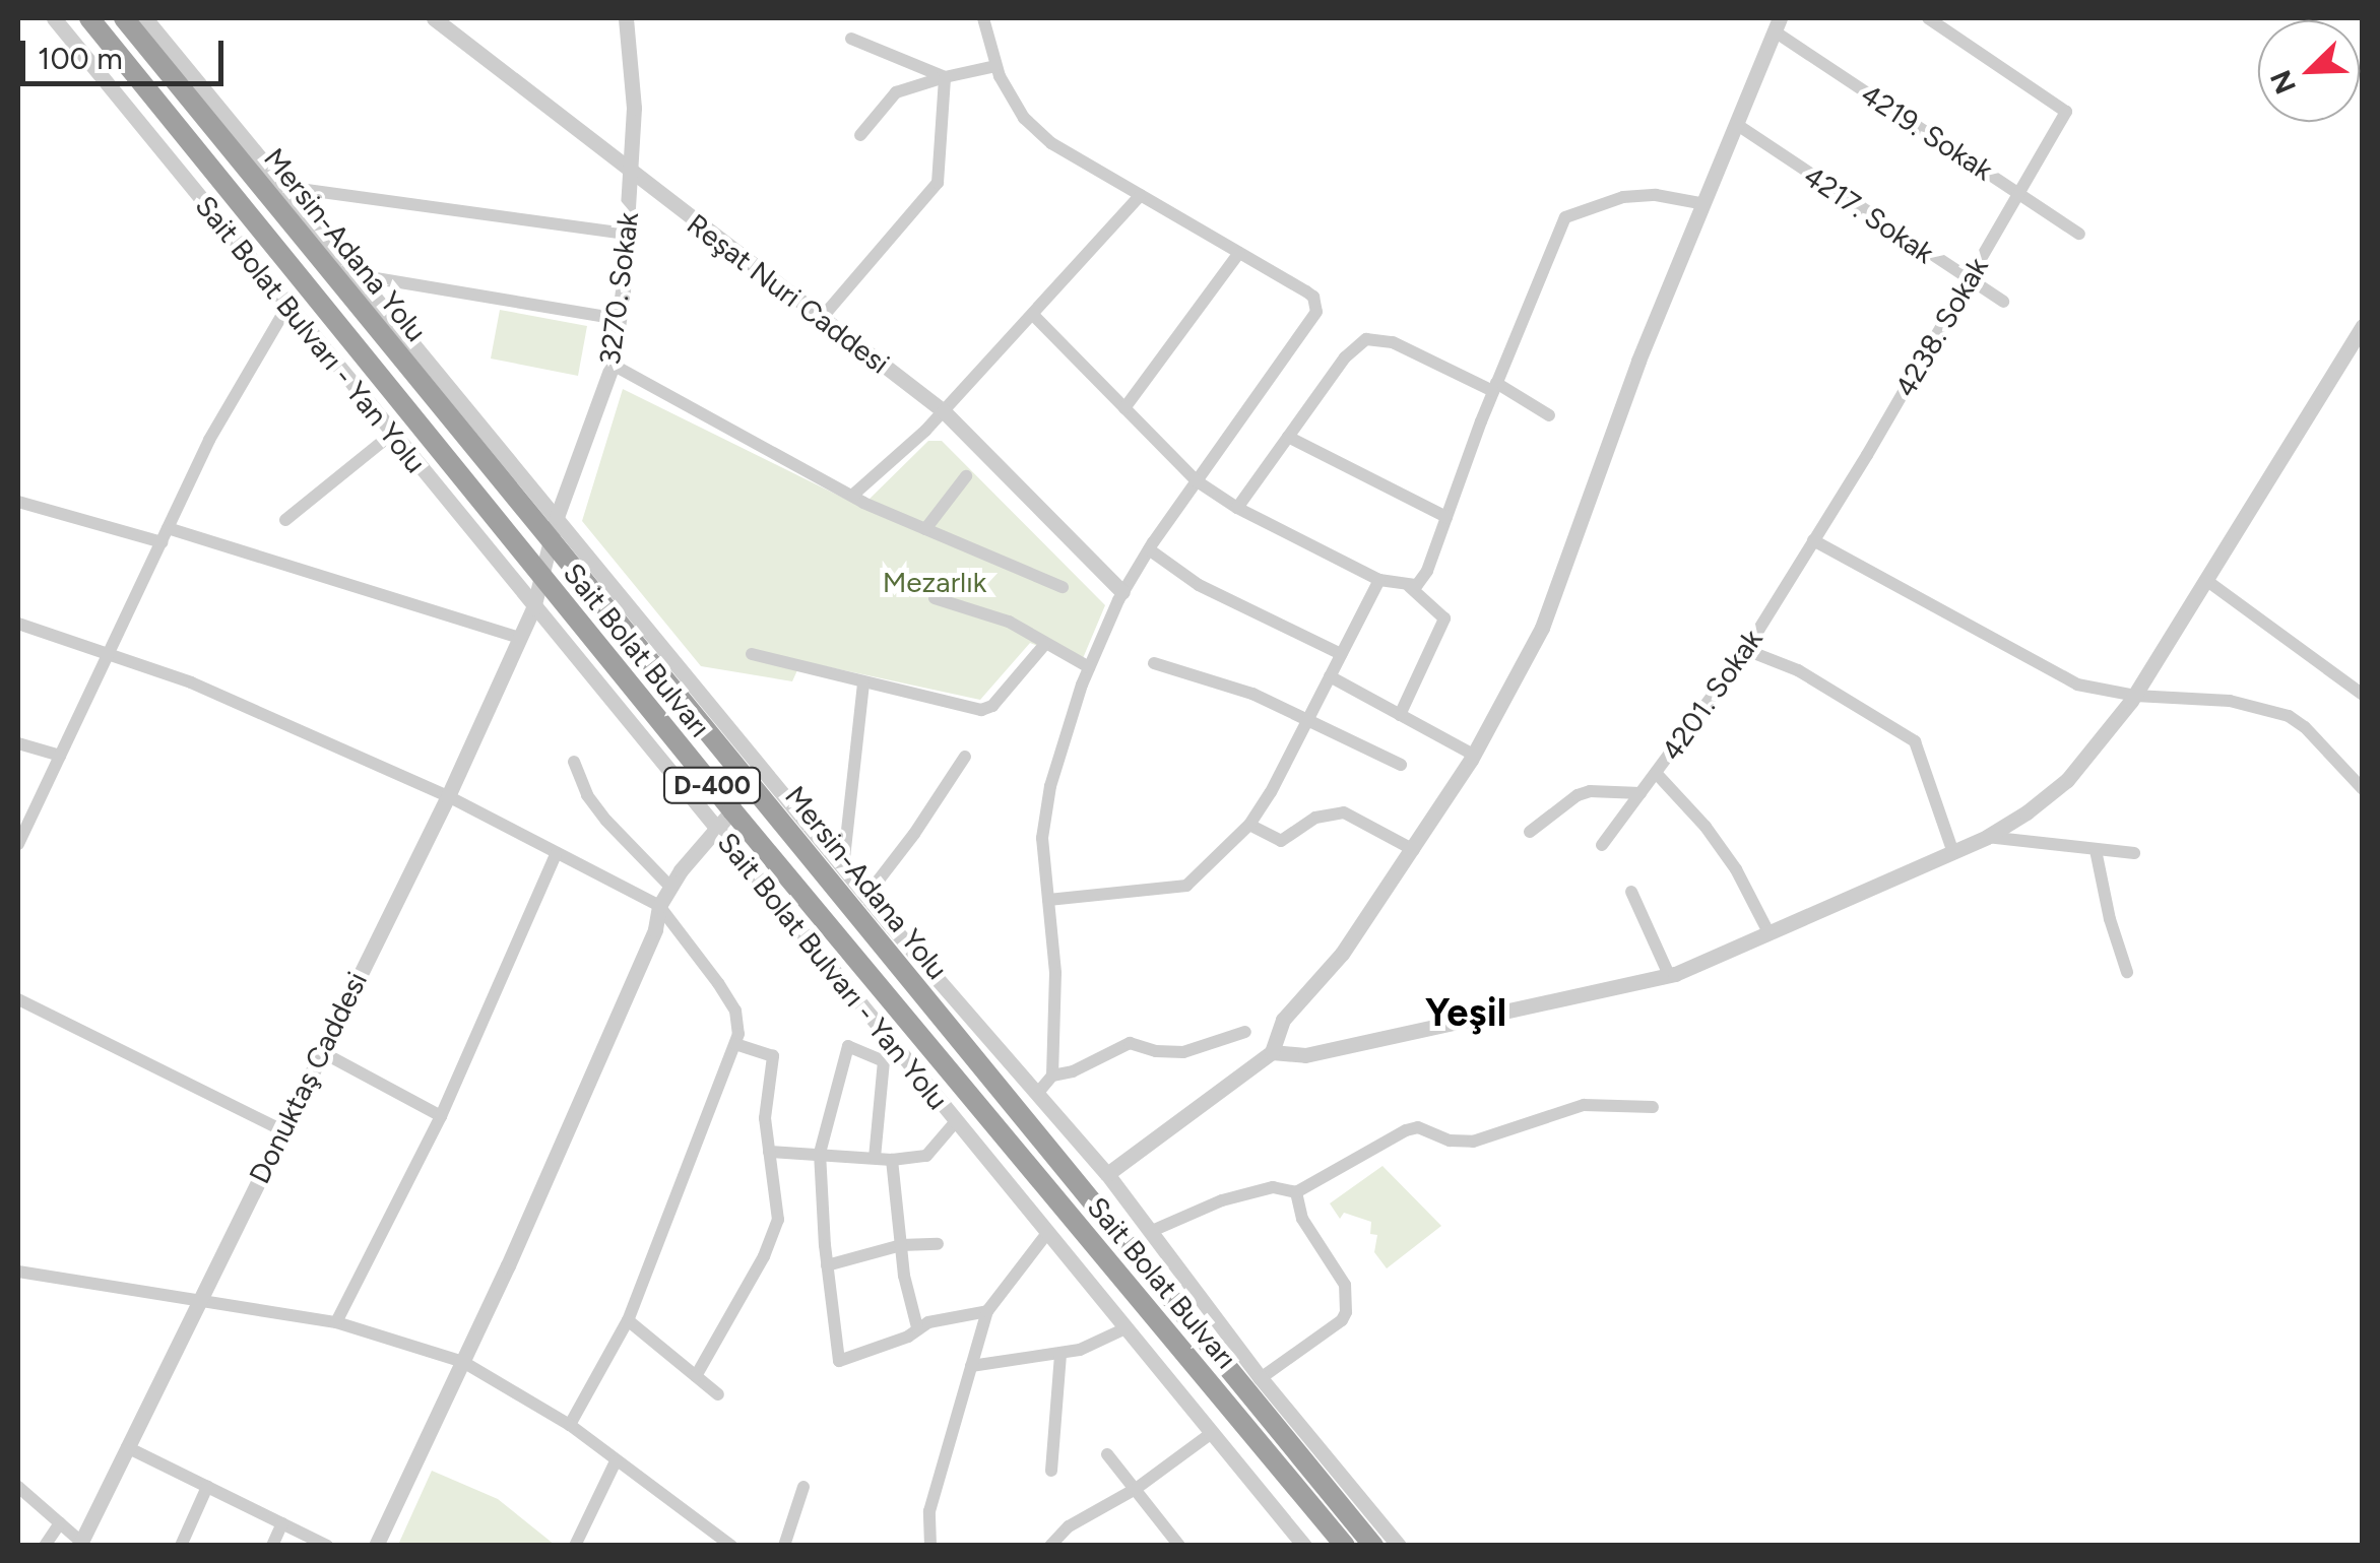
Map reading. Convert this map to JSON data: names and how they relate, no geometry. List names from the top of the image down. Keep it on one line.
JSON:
{"streets":{"highway":["Mersin-Adana Yolu","Sait Bolat Bulvarı","D-400"],"street":["4219. Sokak","4217. Sokak","3270. Sokak","Reşat Nuri Caddesi","4238. Sokak","Sait Bolat Bulvarı - Yan Yolu","4201. Sokak","Donuktaş Caddesi"]},"crossings":[["4219. Sokak","4238. Sokak"],["4217. Sokak","4238. Sokak"],["Mersin-Adana Yolu","3270. Sokak"],["3270. Sokak","Reşat Nuri Caddesi"],["3270. Sokak","Sait Bolat Bulvarı - Yan Yolu"],["3270. Sokak","Sait Bolat Bulvarı"],["3270. Sokak","Donuktaş Caddesi"],["4238. Sokak","4201. Sokak"],["Sait Bolat Bulvarı - Yan Yolu","Donuktaş Caddesi"]],"districts":["Yeşil"],"parks":["Mezarlık"],"scale_bar":"100 m","north":"bottom left"}
